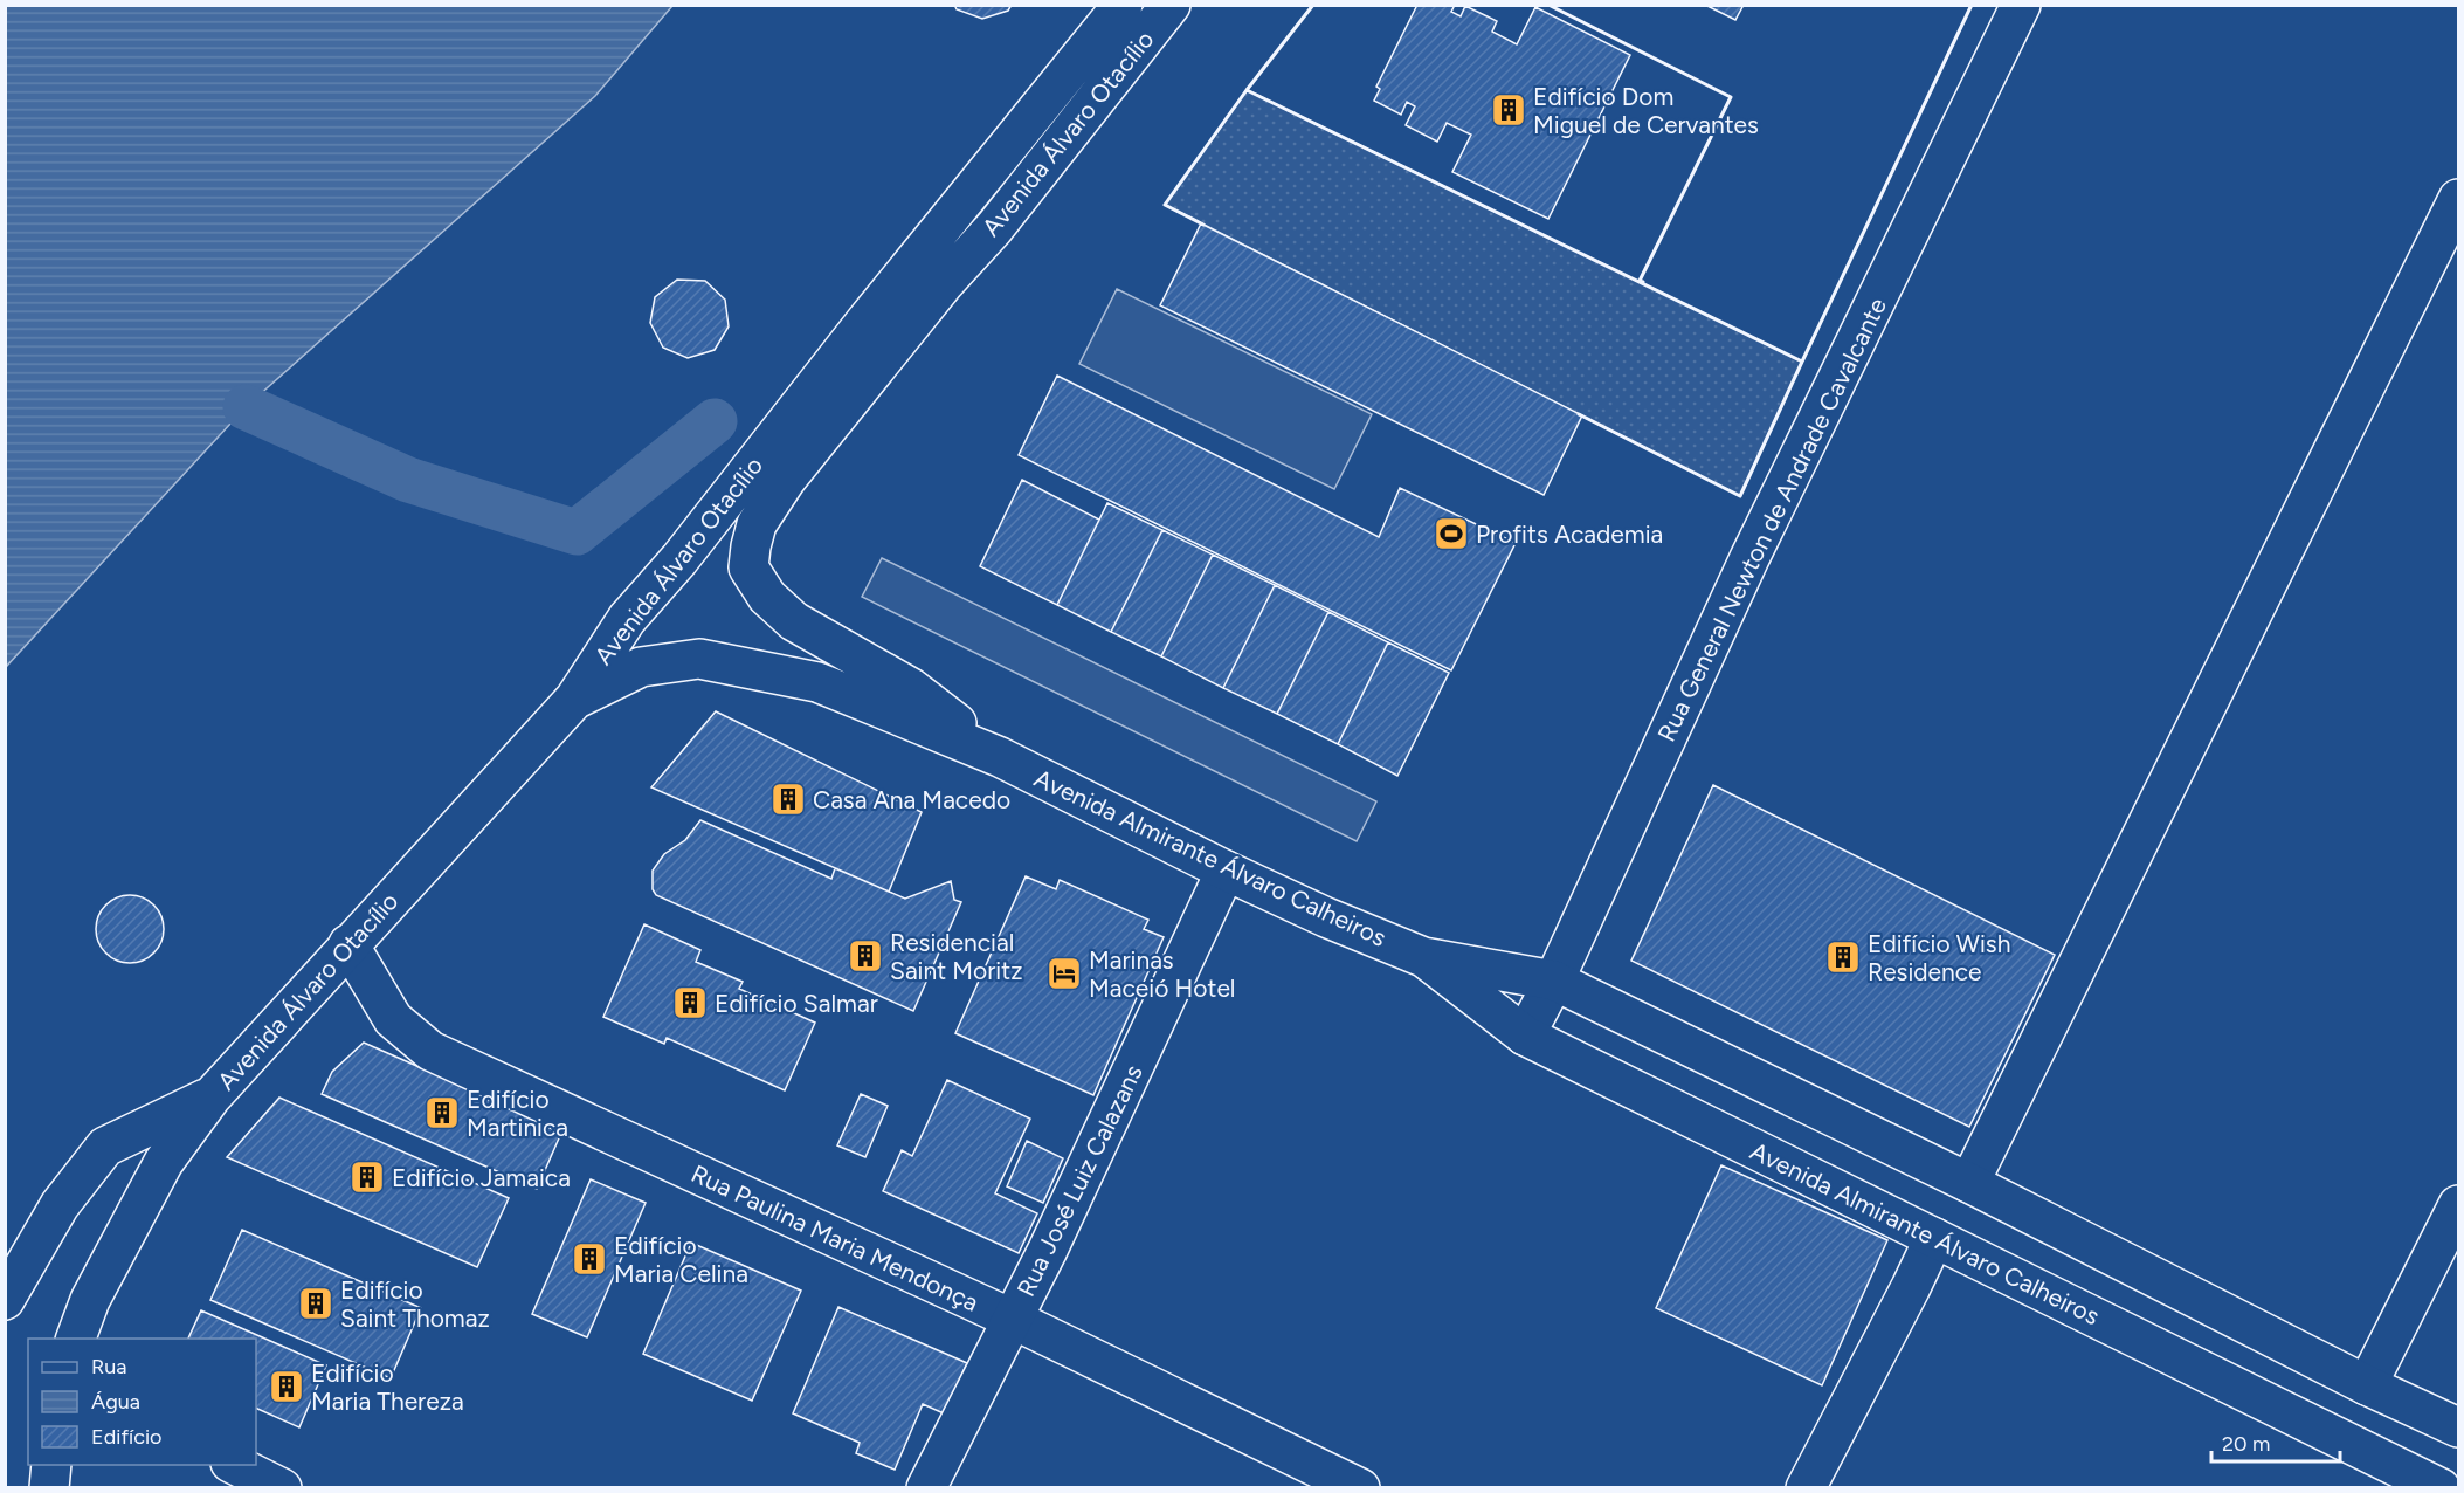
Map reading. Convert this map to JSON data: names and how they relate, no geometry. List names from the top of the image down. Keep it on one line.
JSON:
{"streets":{"main road":["Avenida Álvaro Otacílio","Rua General Newton de Andrade Cavalcante","Avenida Almirante Álvaro Calheiros","Rua José Luiz Calazans","Rua Paulina Maria Mendonça"]},"crossings":[["Avenida Álvaro Otacílio","Avenida Almirante Álvaro Calheiros"],["Avenida Álvaro Otacílio","Rua Paulina Maria Mendonça"],["Rua General Newton de Andrade Cavalcante","Avenida Almirante Álvaro Calheiros"],["Avenida Almirante Álvaro Calheiros","Rua José Luiz Calazans"],["Rua José Luiz Calazans","Rua Paulina Maria Mendonça"]],"places":{"building":["Edifício Dom Miguel de Cervantes","Casa Ana Macedo","Residencial Saint Moritz","Edifício Wish Residence","Edifício Salmar","Edifício Martinica","Edifício Jamaica","Edifício Maria Celina","Edifício Saint Thomaz","Edifício Maria Thereza"],"sports":["Profits Academia"],"hotel":["Marinas Maceió Hotel"]},"legend":["Rua","Água","Edifício"],"scale_bar":"20 m"}
